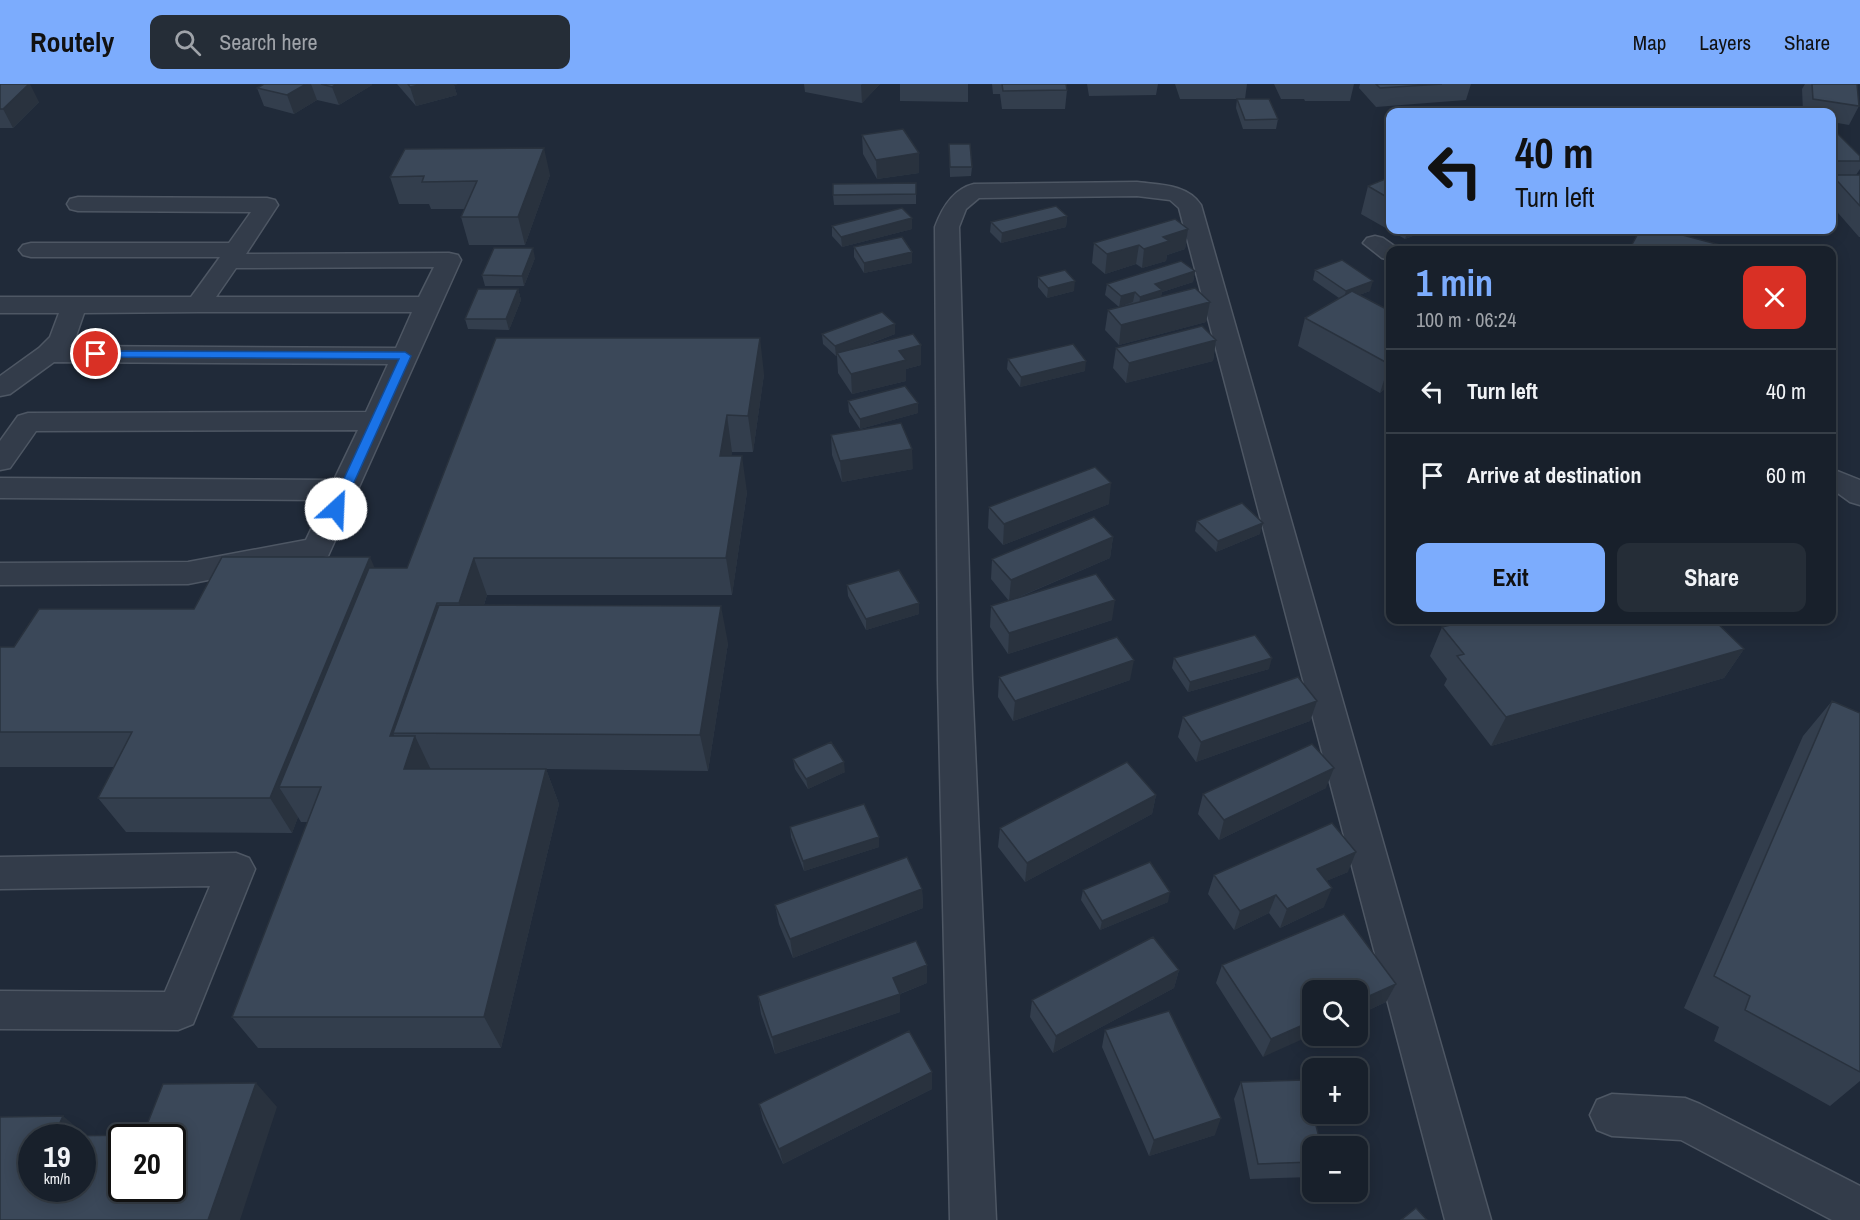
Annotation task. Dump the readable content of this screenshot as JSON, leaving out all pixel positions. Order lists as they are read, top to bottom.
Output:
{
  "page": {
    "header": "Routely",
    "search": "Search here",
    "nav": ["Map", "Layers", "Share"],
    "turn": ["40 m", "Turn left"],
    "heading": ["1 min", "100 m · 06:24"],
    "list": [
      {
        "name": "Turn left",
        "value": "40 m"
      },
      {
        "name": "Arrive at destination",
        "value": "60 m"
      }
    ],
    "buttons": ["Exit", "Share"],
    "map_buttons": ["+", "−"],
    "speed": "19 km/h",
    "limit": "20"
  }
}
